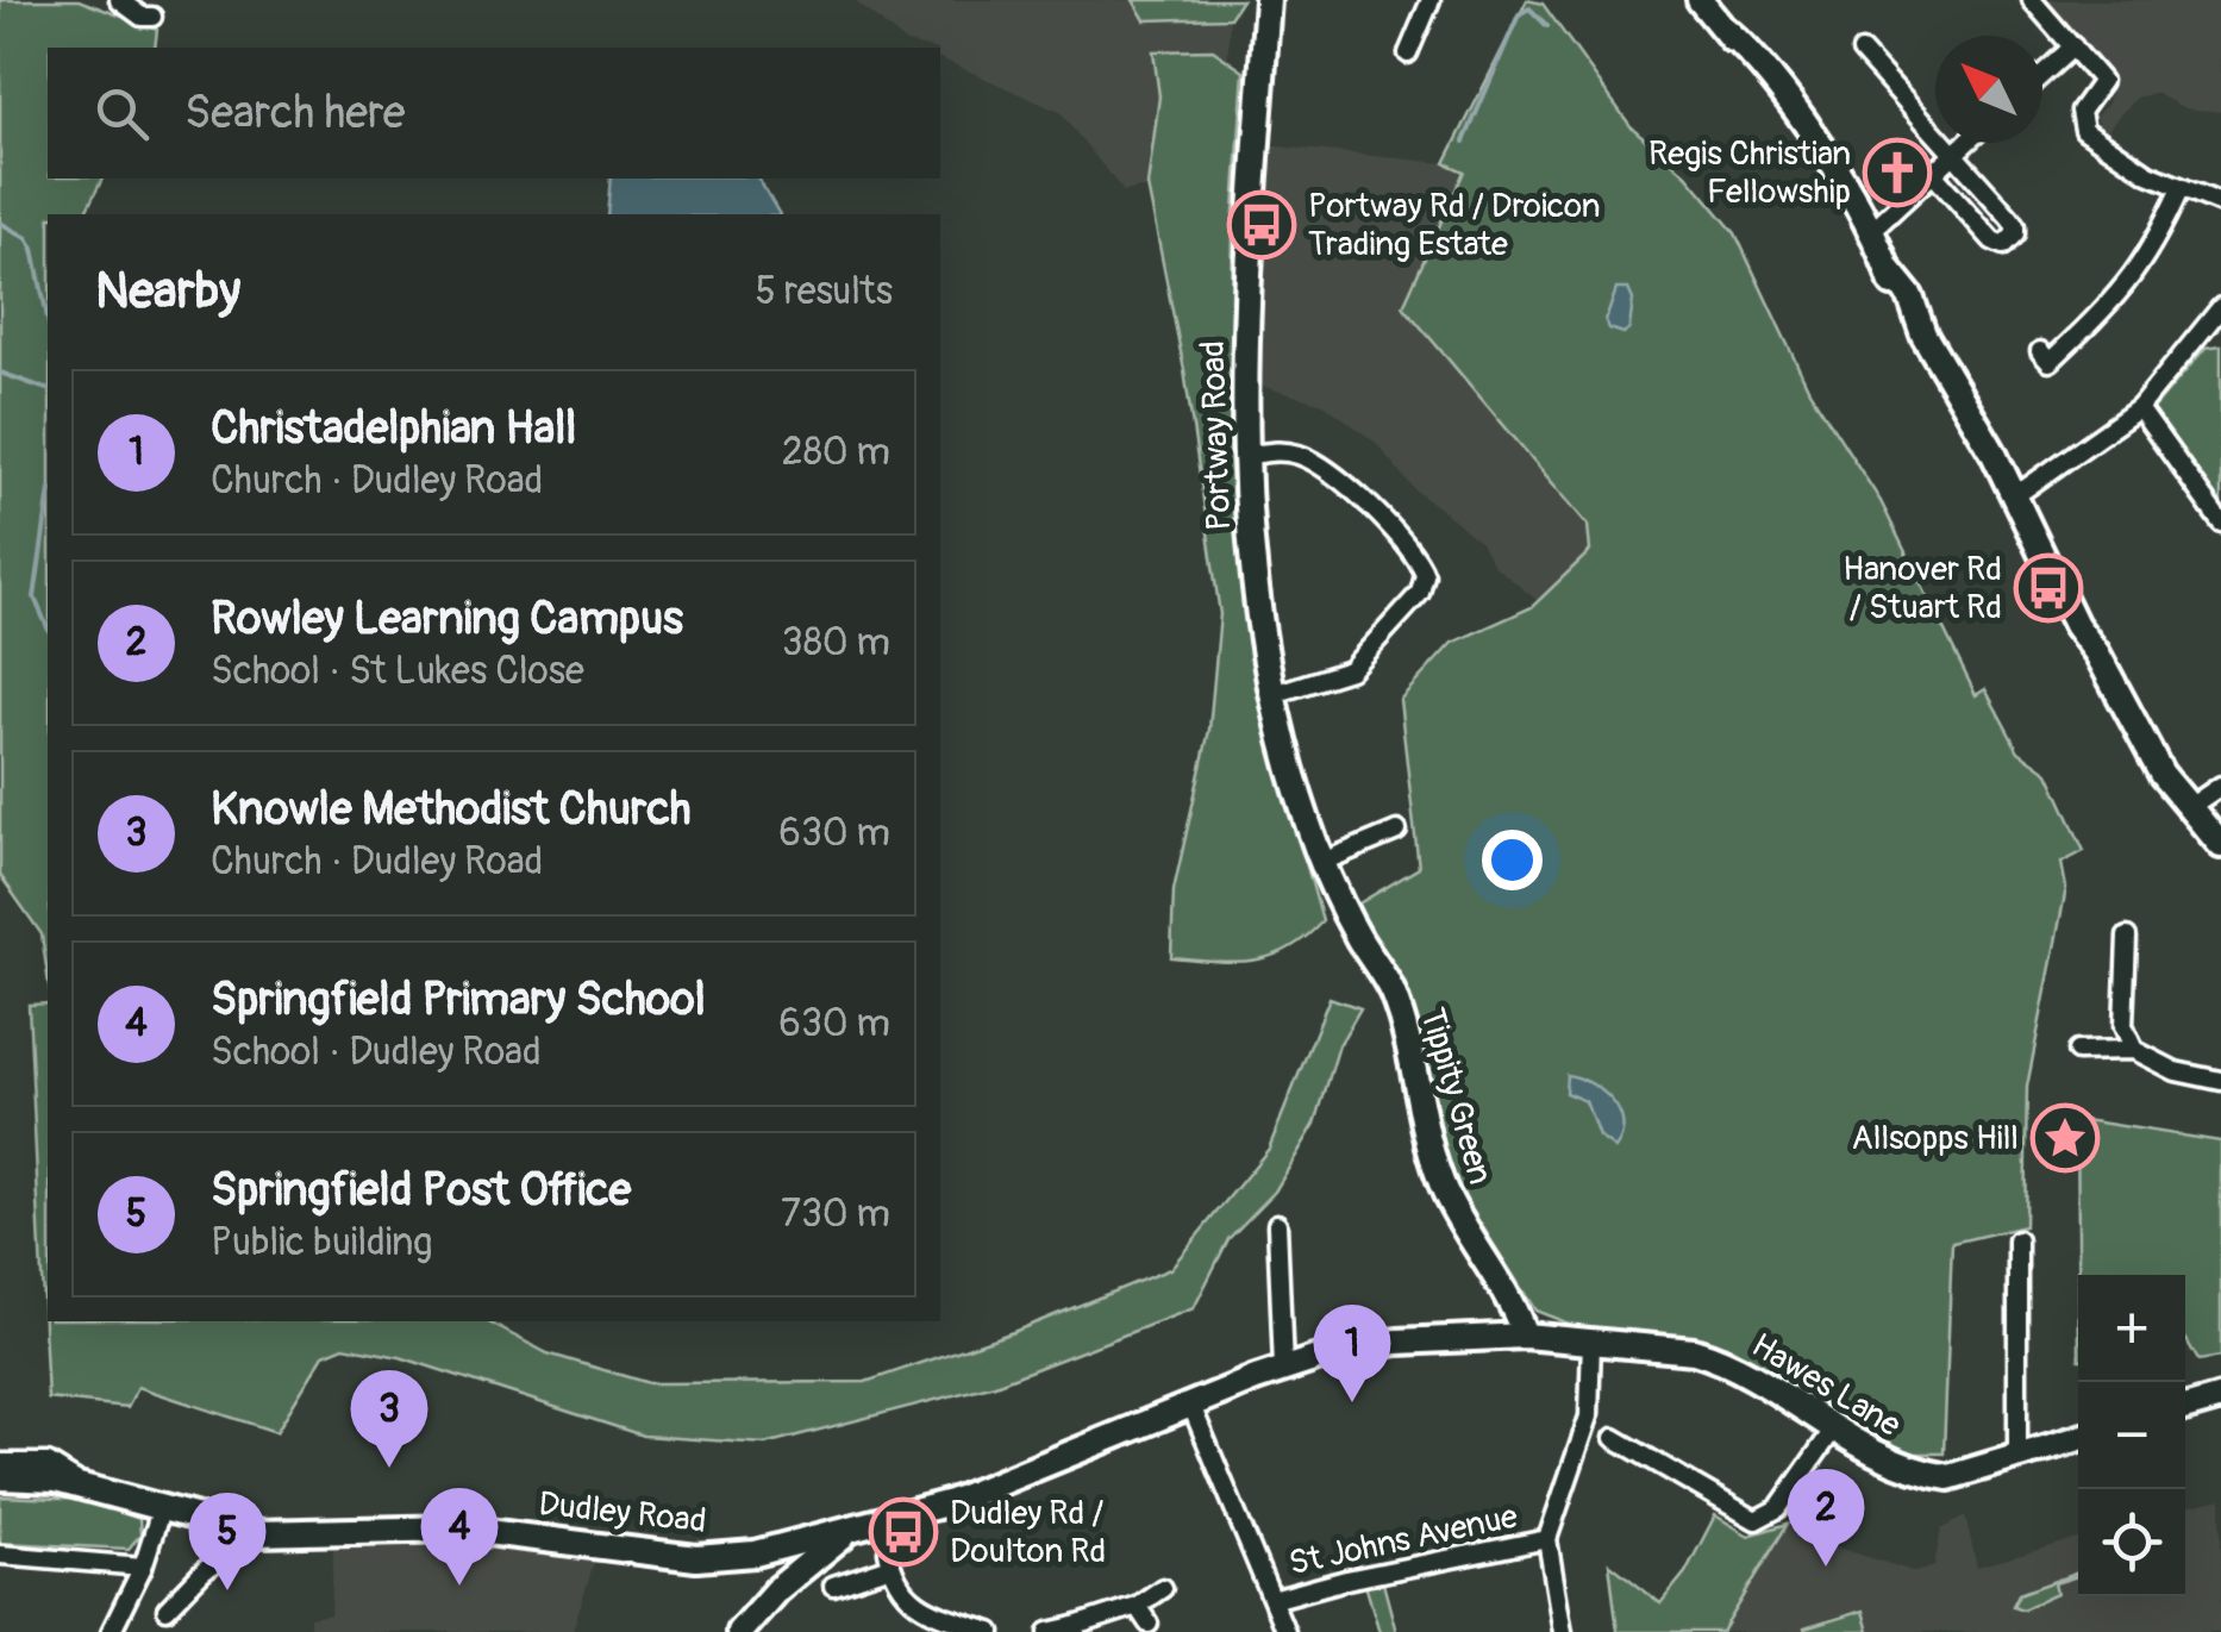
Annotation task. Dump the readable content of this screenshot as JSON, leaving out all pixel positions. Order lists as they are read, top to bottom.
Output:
{
  "streets": {
    "street": [
      "Portway Road",
      "Tippity Green",
      "Hawes Lane",
      "Dudley Road",
      "St Johns Avenue"
    ]
  },
  "crossings": [
    ["Portway Road", "Tippity Green"],
    ["Tippity Green", "Hawes Lane"],
    ["Tippity Green", "Dudley Road"],
    ["Hawes Lane", "Dudley Road"]
  ],
  "places": {
    "church": ["Regis Christian Fellowship"],
    "bus stop": ["Portway Rd / Droicon Trading Estate", "Hanover Rd / Stuart Rd", "Dudley Rd / Doulton Rd"],
    "place": ["Allsopps Hill"]
  },
  "north": "top left",
  "page": {
    "search": "Search here",
    "heading": ["Nearby", "5 results"],
    "list": [
      {
        "mark": "1",
        "name": "Christadelphian Hall",
        "note": "Church · Dudley Road",
        "value": "280 m"
      },
      {
        "mark": "2",
        "name": "Rowley Learning Campus",
        "note": "School · St Lukes Close",
        "value": "380 m"
      },
      {
        "mark": "3",
        "name": "Knowle Methodist Church",
        "note": "Church · Dudley Road",
        "value": "630 m"
      },
      {
        "mark": "4",
        "name": "Springfield Primary School",
        "note": "School · Dudley Road",
        "value": "630 m"
      },
      {
        "mark": "5",
        "name": "Springfield Post Office",
        "note": "Public building",
        "value": "730 m"
      }
    ],
    "map_buttons": ["+", "−"],
    "pins": [
      "1",
      "3",
      "2",
      "4",
      "5"
    ]
  }
}
